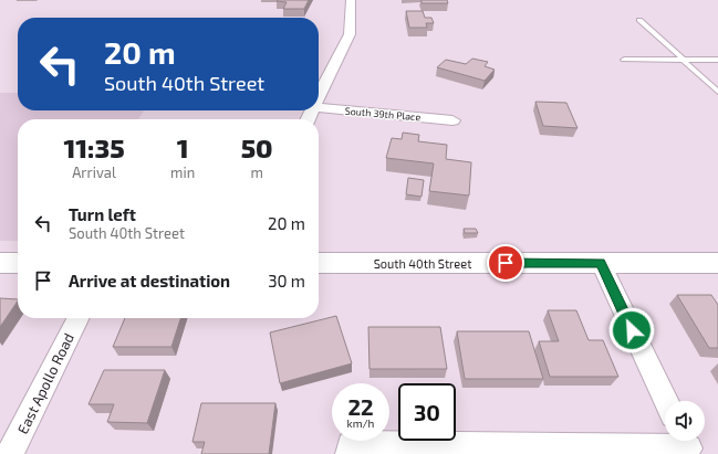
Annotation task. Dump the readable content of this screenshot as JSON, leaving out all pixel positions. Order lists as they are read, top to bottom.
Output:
{
  "streets": {
    "main road": ["South 40th Street"],
    "street": ["South 39th Place", "East Apollo Road"]
  },
  "page": {
    "turn": ["20 m", "South 40th Street"],
    "eta": [
      "11:35",
      "Arrival",
      "1",
      "min",
      "50",
      "m"
    ],
    "list": [
      {
        "name": "Turn left",
        "note": "South 40th Street",
        "value": "20 m"
      },
      {
        "name": "Arrive at destination",
        "value": "30 m"
      }
    ],
    "speed": "22 km/h",
    "limit": "30"
  }
}
